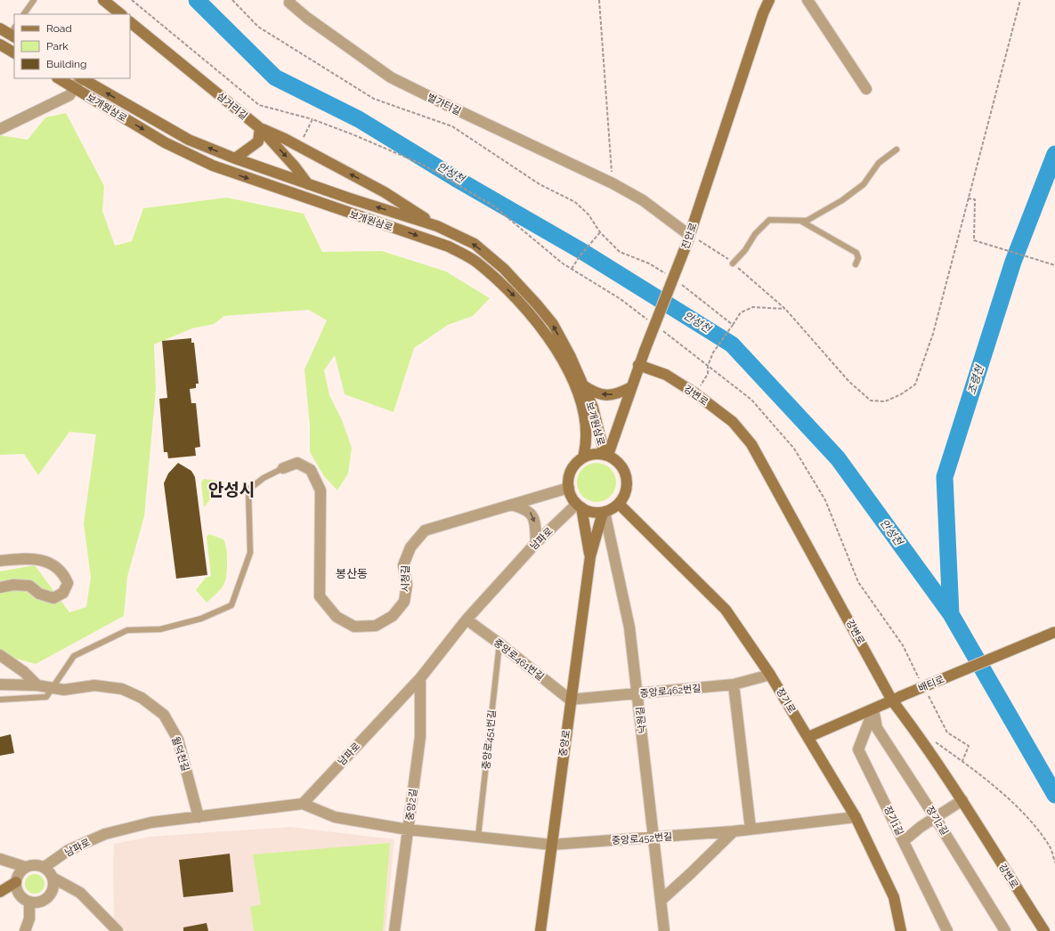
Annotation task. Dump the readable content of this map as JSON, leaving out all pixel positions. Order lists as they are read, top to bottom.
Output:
{
  "streets": {
    "main road": [
      "삼거리길",
      "보개원삼로",
      "진안로",
      "강변로",
      "배티로",
      "장기로",
      "중앙로"
    ],
    "street": [
      "벌가터길",
      "남파로",
      "시청길",
      "중앙로461번길",
      "중앙로462번길",
      "낙원길",
      "월덕천길",
      "중앙2길",
      "장기1길",
      "장기2길",
      "중앙로452번길"
    ],
    "lane": ["중앙로451번길"]
  },
  "crossings": [
    ["벌가터길", "진안로"],
    ["삼거리길", "보개원삼로"],
    ["보개원삼로", "진안로"],
    ["보개원삼로", "남파로"],
    ["보개원삼로", "시청길"],
    ["보개원삼로", "장기로"],
    ["보개원삼로", "낙원길"],
    ["보개원삼로", "중앙로"],
    ["진안로", "강변로"],
    ["진안로", "남파로"],
    ["진안로", "시청길"],
    ["진안로", "장기로"],
    ["진안로", "낙원길"],
    ["진안로", "중앙로"],
    ["강변로", "배티로"],
    ["남파로", "시청길"],
    ["남파로", "중앙로461번길"],
    ["남파로", "장기로"],
    ["남파로", "낙원길"],
    ["남파로", "중앙로"],
    ["남파로", "월덕천길"],
    ["남파로", "중앙2길"],
    ["시청길", "장기로"],
    ["시청길", "낙원길"],
    ["시청길", "중앙로"],
    ["중앙로461번길", "중앙로462번길"],
    ["중앙로461번길", "중앙로451번길"],
    ["중앙로461번길", "중앙로"],
    ["배티로", "장기로"],
    ["배티로", "장기1길"],
    ["배티로", "장기2길"],
    ["중앙로462번길", "장기로"],
    ["중앙로462번길", "낙원길"],
    ["중앙로462번길", "중앙로"],
    ["장기로", "낙원길"],
    ["장기로", "중앙로"],
    ["장기로", "중앙로452번길"],
    ["낙원길", "중앙로"],
    ["낙원길", "중앙로452번길"],
    ["중앙로", "중앙로452번길"],
    ["장기1길", "장기2길"]
  ],
  "districts": ["안성시", "봉산동"],
  "water": ["안성천", "조령천"],
  "legend": ["Road", "Park", "Building"]
}
